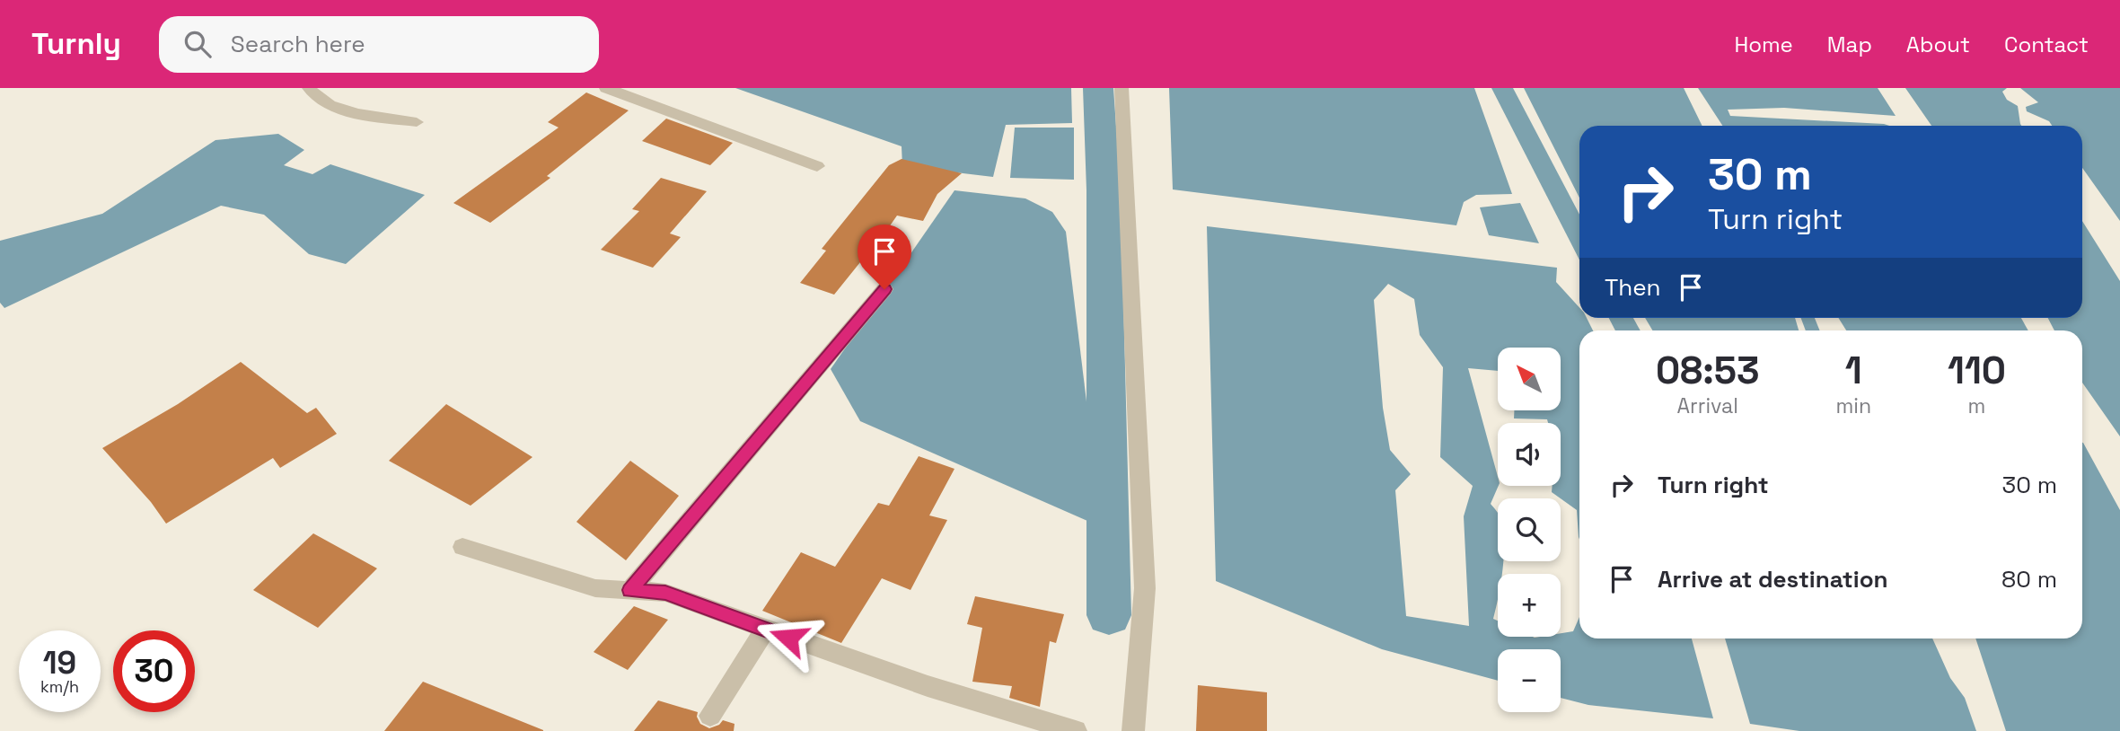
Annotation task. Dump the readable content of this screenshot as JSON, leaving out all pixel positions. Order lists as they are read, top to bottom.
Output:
{
  "north": "top left",
  "page": {
    "header": "Turnly",
    "search": "Search here",
    "nav": [
      "Home",
      "Map",
      "About",
      "Contact"
    ],
    "turn": ["30 m", "Turn right"],
    "then": "Then",
    "eta": [
      "08:53",
      "Arrival",
      "1",
      "min",
      "110",
      "m"
    ],
    "map_buttons": ["+", "−"],
    "list": [
      {
        "name": "Turn right",
        "value": "30 m"
      },
      {
        "name": "Arrive at destination",
        "value": "80 m"
      }
    ],
    "speed": "19 km/h",
    "limit": "30"
  }
}
